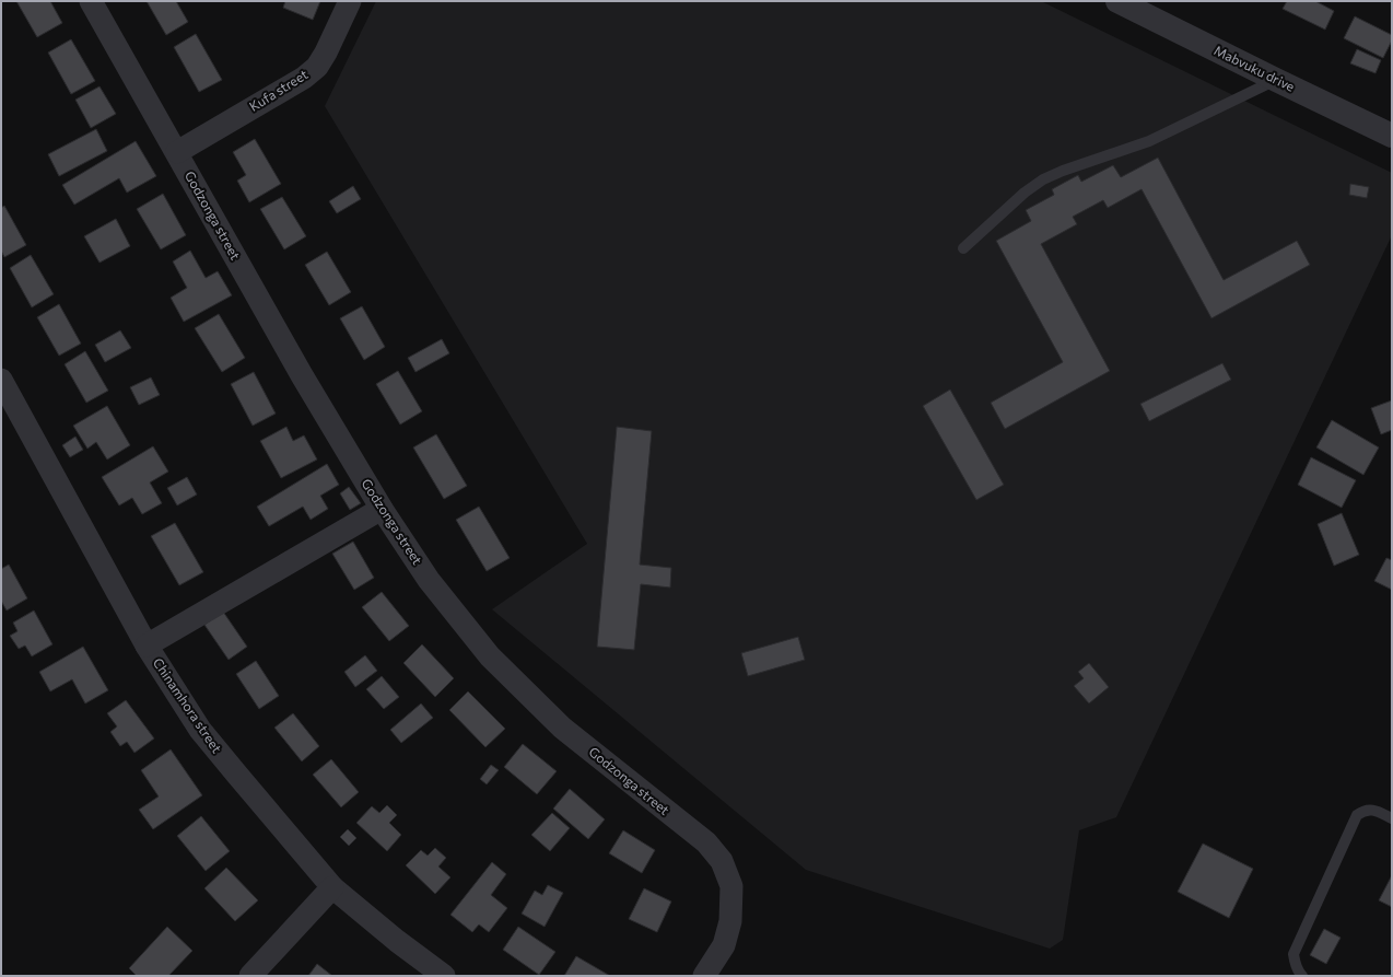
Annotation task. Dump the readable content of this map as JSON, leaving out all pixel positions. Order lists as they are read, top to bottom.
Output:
{
  "streets": {
    "street": [
      "Mabvuku drive",
      "Kufa street",
      "Godzonga street",
      "Chinamhora street"
    ]
  },
  "crossings": [
    ["Kufa street", "Godzonga street"]
  ]
}
